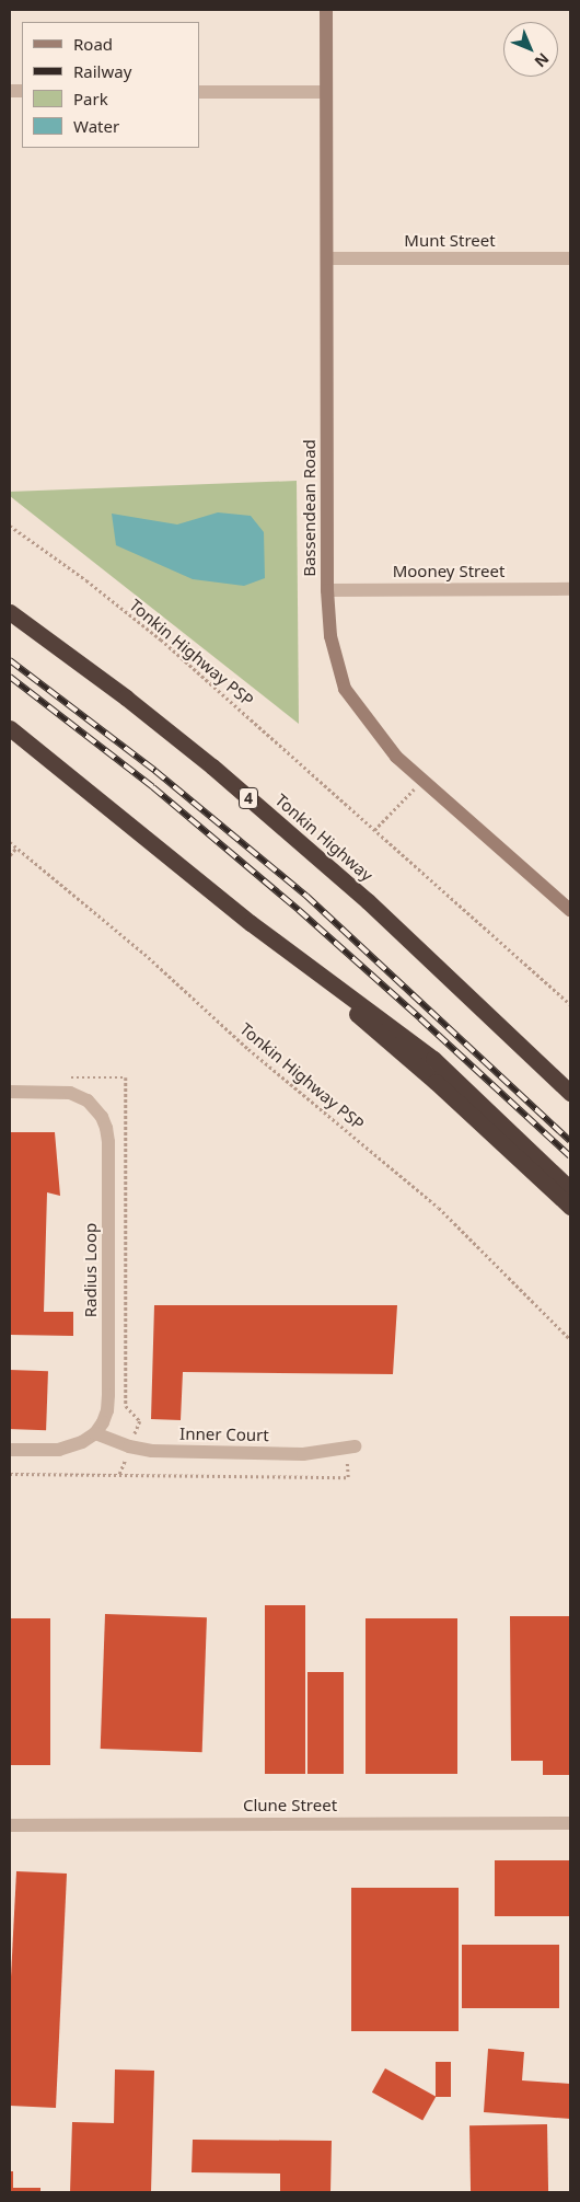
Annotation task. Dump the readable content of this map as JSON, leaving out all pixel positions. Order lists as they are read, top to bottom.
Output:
{
  "streets": {
    "highway": ["4", "Tonkin Highway"],
    "street": [
      "Munt Street",
      "Bassendean Road",
      "Mooney Street",
      "Radius Loop",
      "Inner Court",
      "Clune Street"
    ],
    "path": ["Tonkin Highway PSP"]
  },
  "crossings": [
    ["Munt Street", "Bassendean Road"],
    ["Bassendean Road", "Mooney Street"],
    ["Radius Loop", "Inner Court"]
  ],
  "legend": [
    "Road",
    "Railway",
    "Park",
    "Water"
  ],
  "north": "bottom right"
}
